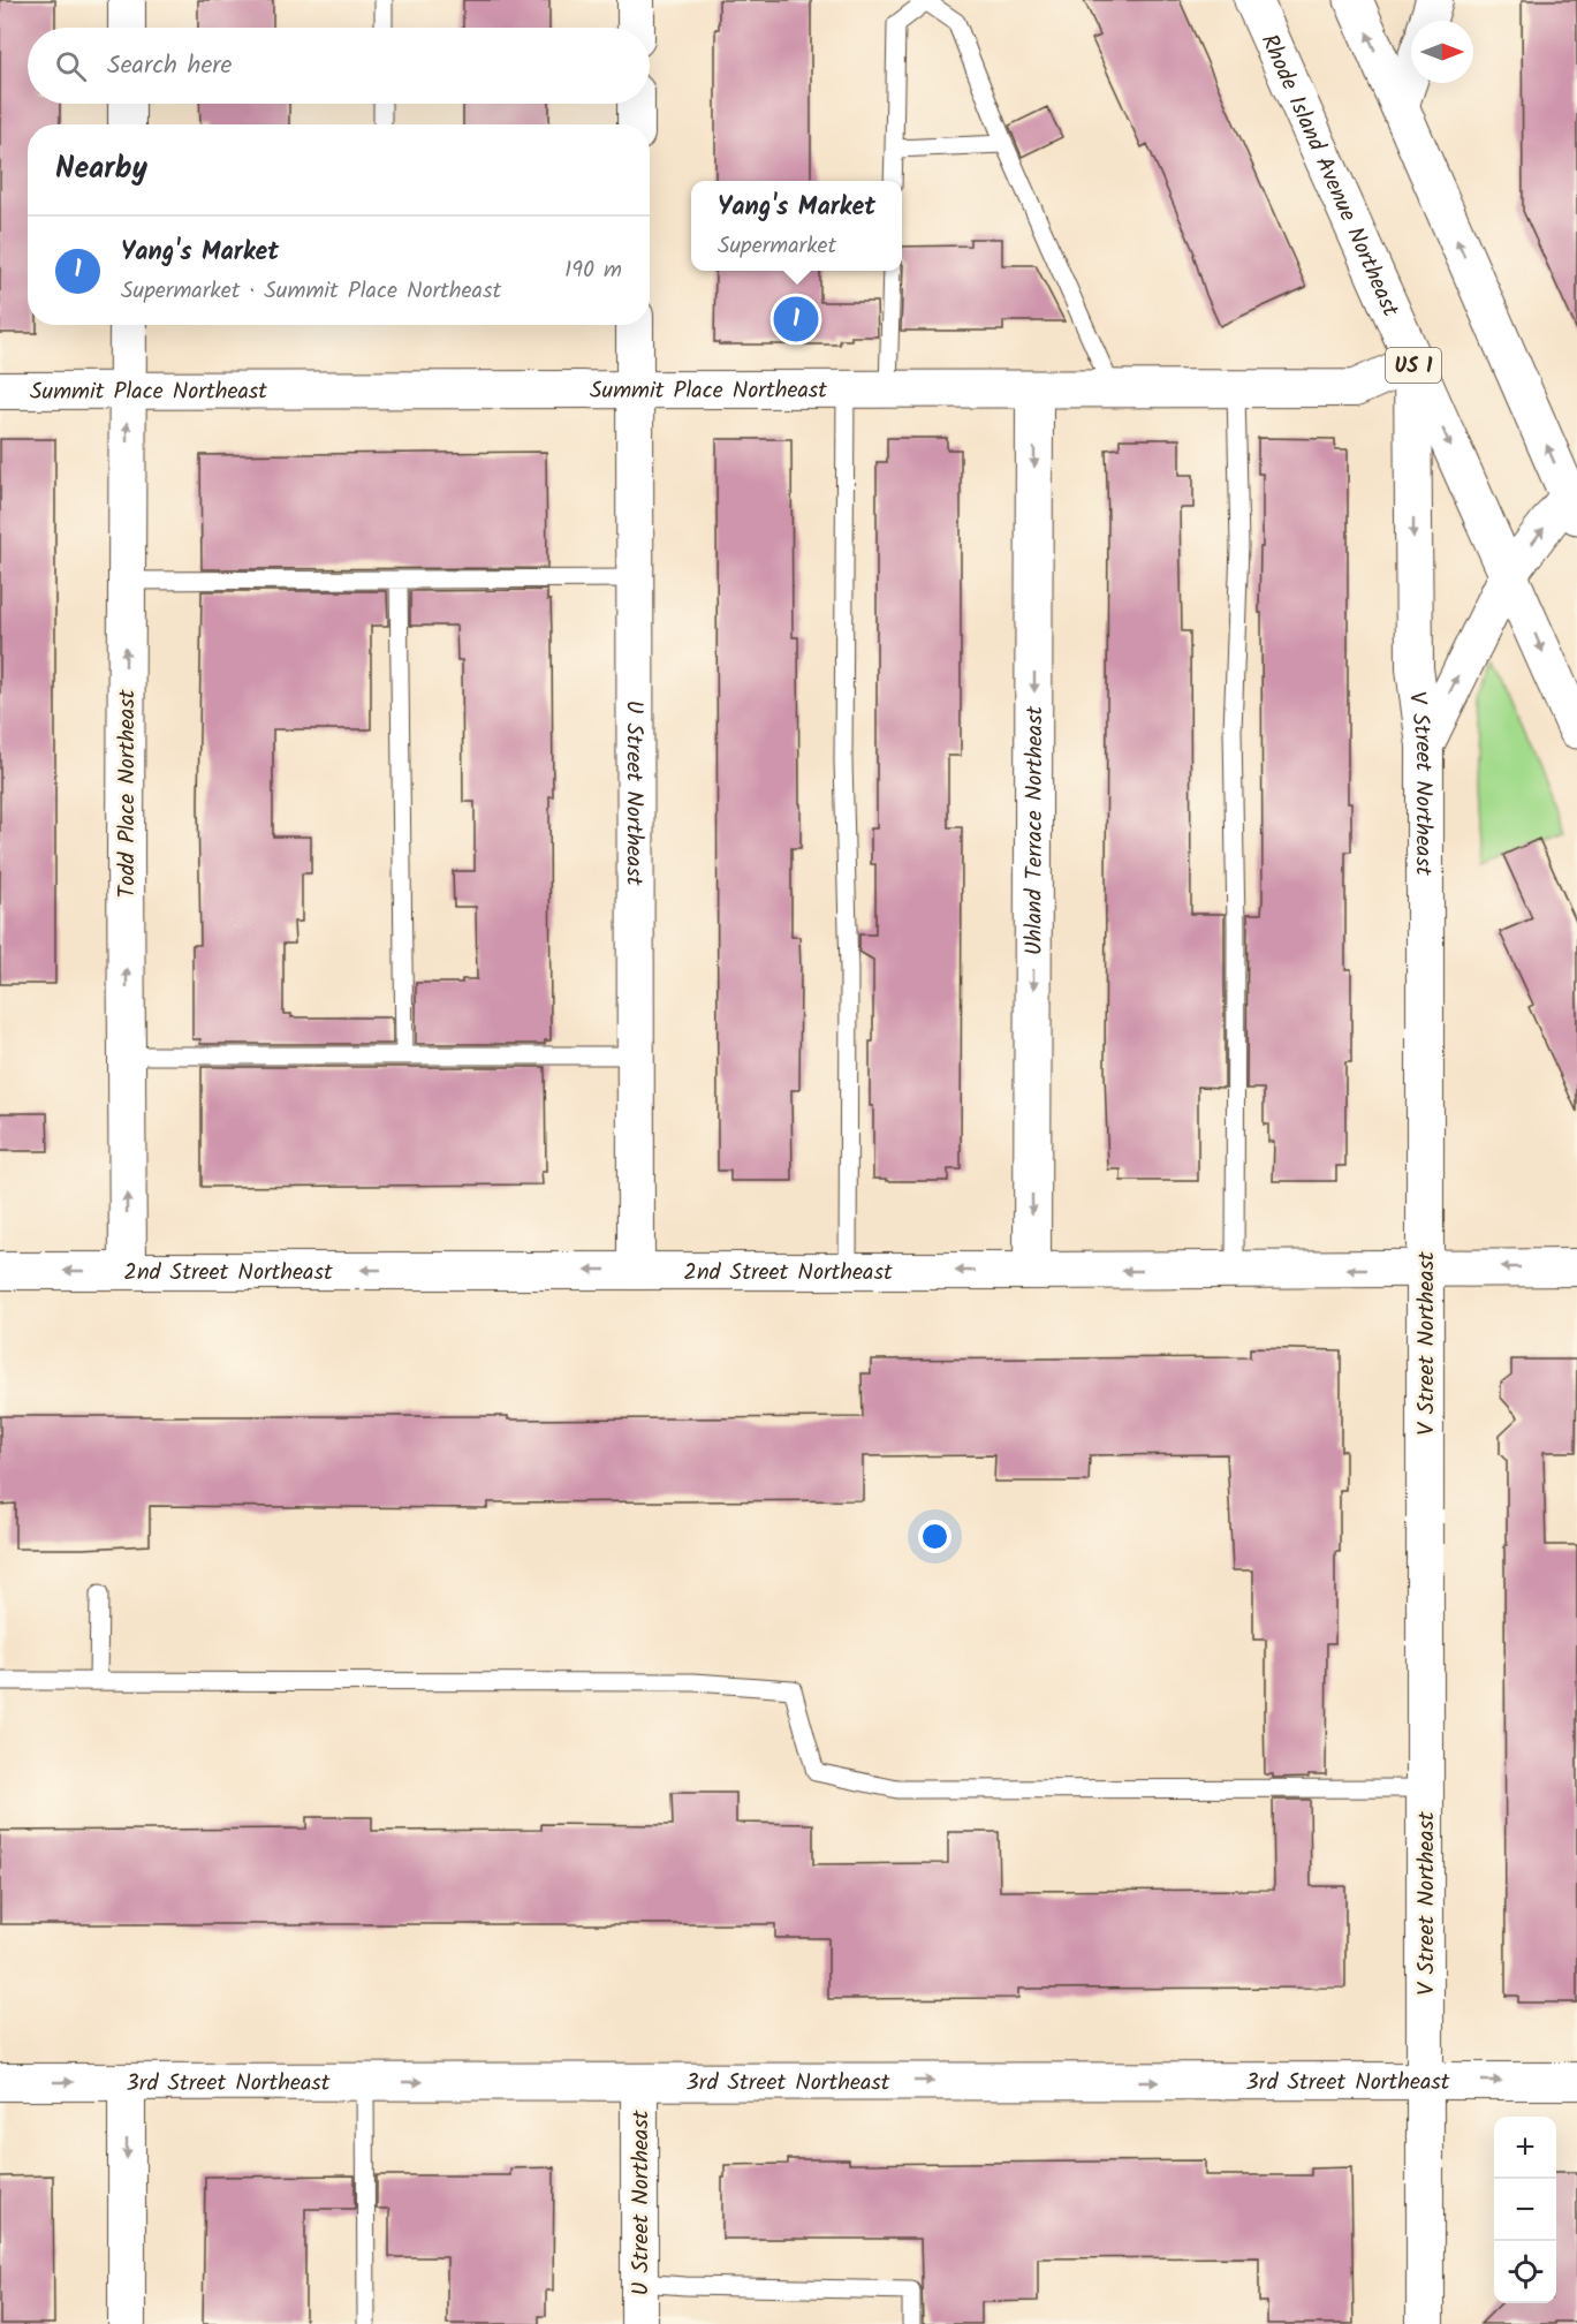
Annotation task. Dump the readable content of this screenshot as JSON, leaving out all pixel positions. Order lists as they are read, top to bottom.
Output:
{
  "streets": {
    "main road": ["Rhode Island Avenue Northeast", "US 1"],
    "street": [
      "Summit Place Northeast",
      "V Street Northeast",
      "U Street Northeast",
      "Todd Place Northeast",
      "Uhland Terrace Northeast",
      "2nd Street Northeast",
      "3rd Street Northeast"
    ]
  },
  "crossings": [
    ["Rhode Island Avenue Northeast", "Summit Place Northeast"],
    ["Rhode Island Avenue Northeast", "V Street Northeast"],
    ["Summit Place Northeast", "V Street Northeast"],
    ["Summit Place Northeast", "U Street Northeast"],
    ["Summit Place Northeast", "Todd Place Northeast"],
    ["Summit Place Northeast", "Uhland Terrace Northeast"],
    ["V Street Northeast", "2nd Street Northeast"],
    ["V Street Northeast", "3rd Street Northeast"],
    ["U Street Northeast", "2nd Street Northeast"],
    ["U Street Northeast", "3rd Street Northeast"],
    ["Todd Place Northeast", "2nd Street Northeast"],
    ["Uhland Terrace Northeast", "2nd Street Northeast"]
  ],
  "one_way": [
    "Todd Place Northeast",
    "Uhland Terrace Northeast",
    "2nd Street Northeast",
    "3rd Street Northeast"
  ],
  "north": "right",
  "page": {
    "search": "Search here",
    "heading": "Nearby",
    "popup": ["Yang's Market", "Supermarket"],
    "list": [
      {
        "mark": "1",
        "name": "Yang's Market",
        "note": "Supermarket · Summit Place Northeast",
        "value": "190 m"
      }
    ],
    "pins": "1",
    "map_buttons": ["+", "−"]
  }
}
